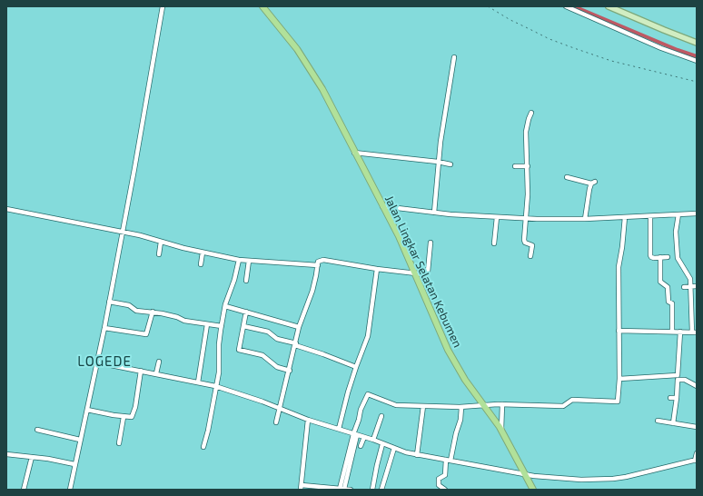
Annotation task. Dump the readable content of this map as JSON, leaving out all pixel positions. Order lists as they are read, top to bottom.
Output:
{
  "streets": {
    "highway": ["Jalan Lingkar Selatan Kebumen"]
  },
  "districts": ["LOGEDE"]
}
